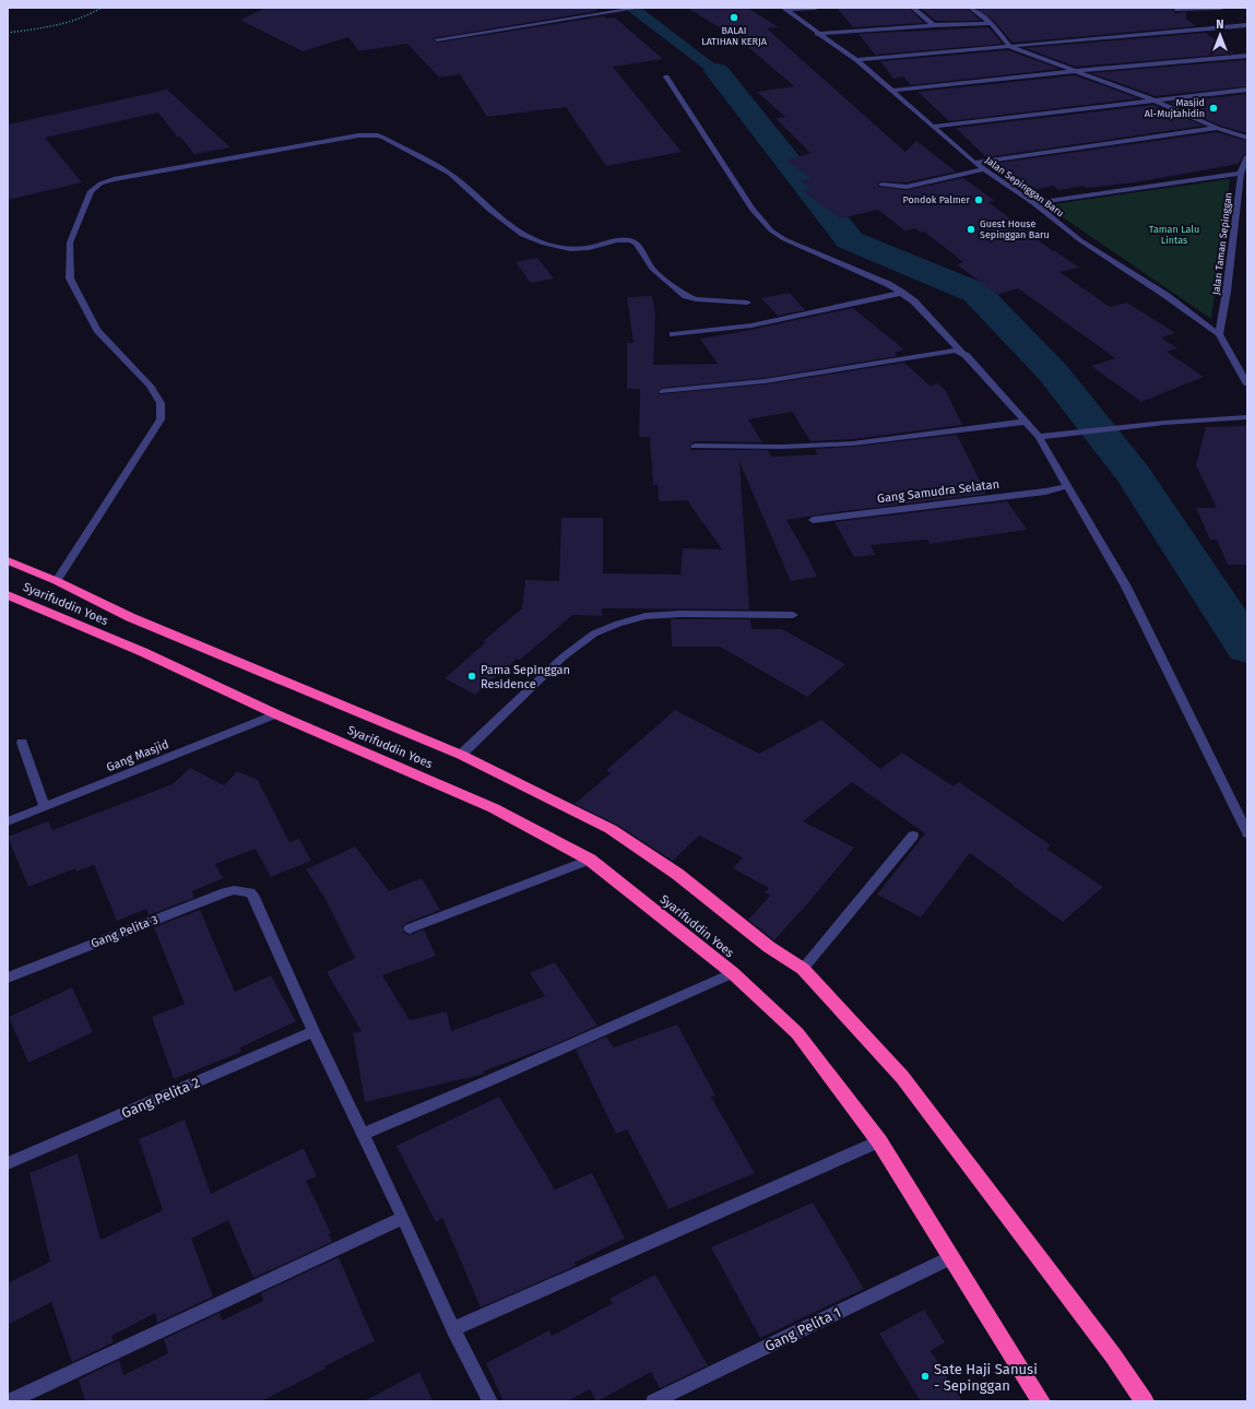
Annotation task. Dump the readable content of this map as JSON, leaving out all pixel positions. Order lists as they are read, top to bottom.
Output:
{
  "streets": {
    "highway": ["Syarifuddin Yoes"],
    "street": [
      "Jalan Sepinggan Baru",
      "Jalan Taman Sepinggan",
      "Gang Samudra Selatan",
      "Gang Masjid",
      "Gang Pelita 3",
      "Gang Pelita 2",
      "Gang Pelita 1"
    ]
  },
  "crossings": [
    ["Jalan Sepinggan Baru", "Jalan Taman Sepinggan"],
    ["Syarifuddin Yoes", "Gang Masjid"],
    ["Syarifuddin Yoes", "Gang Pelita 1"],
    ["Gang Pelita 3", "Gang Pelita 2"]
  ],
  "parks": ["Taman Lalu Lintas"],
  "places": [
    "BALAI LATIHAN KERJA",
    "Masjid Al-Mujtahidin",
    "Pondok Palmer",
    "Guest House Sepinggan Baru",
    "Pama Sepinggan Residence",
    "Sate Haji Sanusi - Sepinggan"
  ],
  "north": "top"
}
